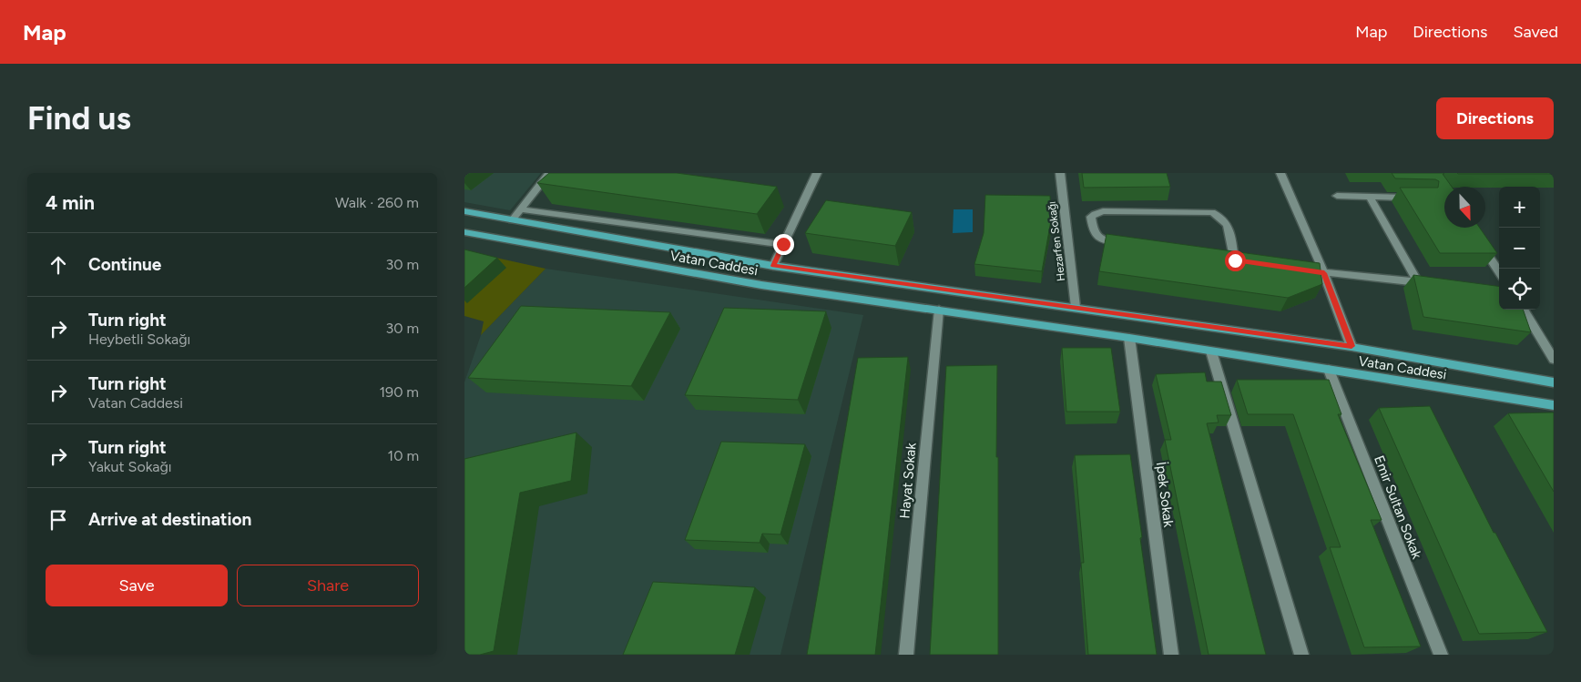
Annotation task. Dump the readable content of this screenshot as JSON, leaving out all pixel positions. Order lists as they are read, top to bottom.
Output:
{
  "streets": {
    "main road": ["Vatan Caddesi"],
    "street": [
      "Hezarfen Sokağı",
      "Hayat Sokak",
      "İpek Sokak",
      "Emir Sultan Sokak"
    ]
  },
  "crossings": [
    ["Hezarfen Sokağı", "Vatan Caddesi"],
    ["Vatan Caddesi", "Hayat Sokak"],
    ["Vatan Caddesi", "İpek Sokak"],
    ["Vatan Caddesi", "Emir Sultan Sokak"]
  ],
  "north": "bottom",
  "page": {
    "header": "Map",
    "nav": ["Map", "Directions", "Saved"],
    "buttons": [
      "Directions",
      ["Save", "Share"]
    ],
    "title": "Find us",
    "heading": ["4 min", "Walk · 260 m"],
    "map_buttons": ["+", "−"],
    "list": [
      ["Continue", "30 m"],
      ["Turn right", "Heybetli Sokağı", "30 m"],
      ["Turn right", "Vatan Caddesi", "190 m"],
      ["Turn right", "Yakut Sokağı", "10 m"],
      "Arrive at destination"
    ]
  }
}
